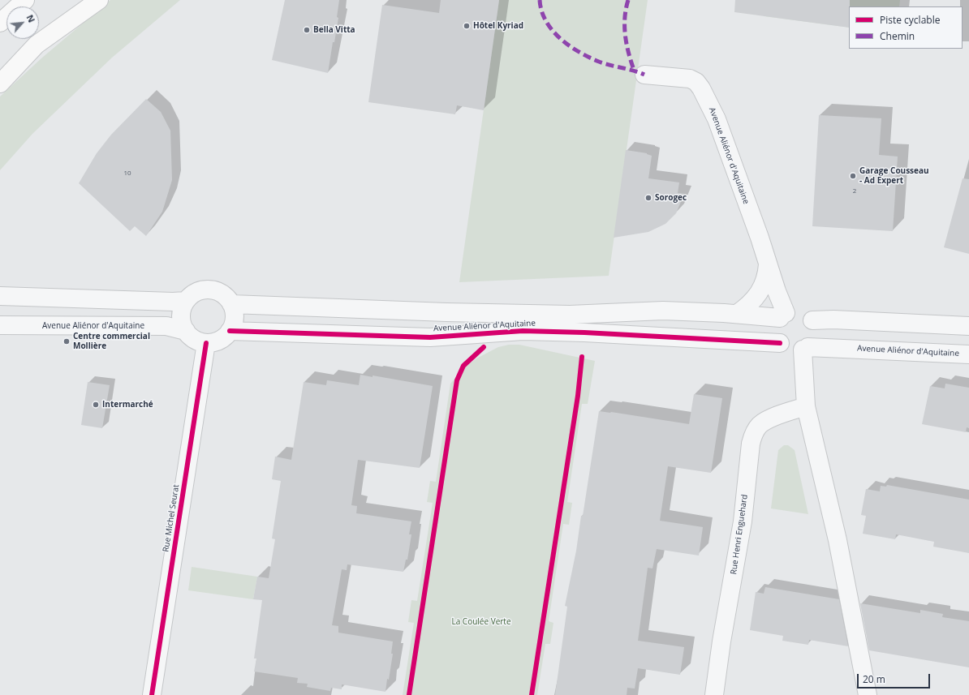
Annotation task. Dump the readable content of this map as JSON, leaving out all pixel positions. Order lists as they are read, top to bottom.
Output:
{
  "streets": {
    "street": ["Avenue Aliénor d'Aquitaine", "Rue Michel Seurat", "Rue Henri Enguehard"]
  },
  "crossings": [
    ["Avenue Aliénor d'Aquitaine", "Rue Michel Seurat"]
  ],
  "parks": ["La Coulée Verte"],
  "places": [
    "Hôtel Kyriad",
    "Bella Vitta",
    "Garage Cousseau - Ad Expert",
    "Sorogec",
    "Centre commercial Mollière",
    "Intermarché"
  ],
  "house_numbers": ["10", "2"],
  "legend": ["Piste cyclable", "Chemin"],
  "scale_bar": "20 m",
  "north": "top right"
}
